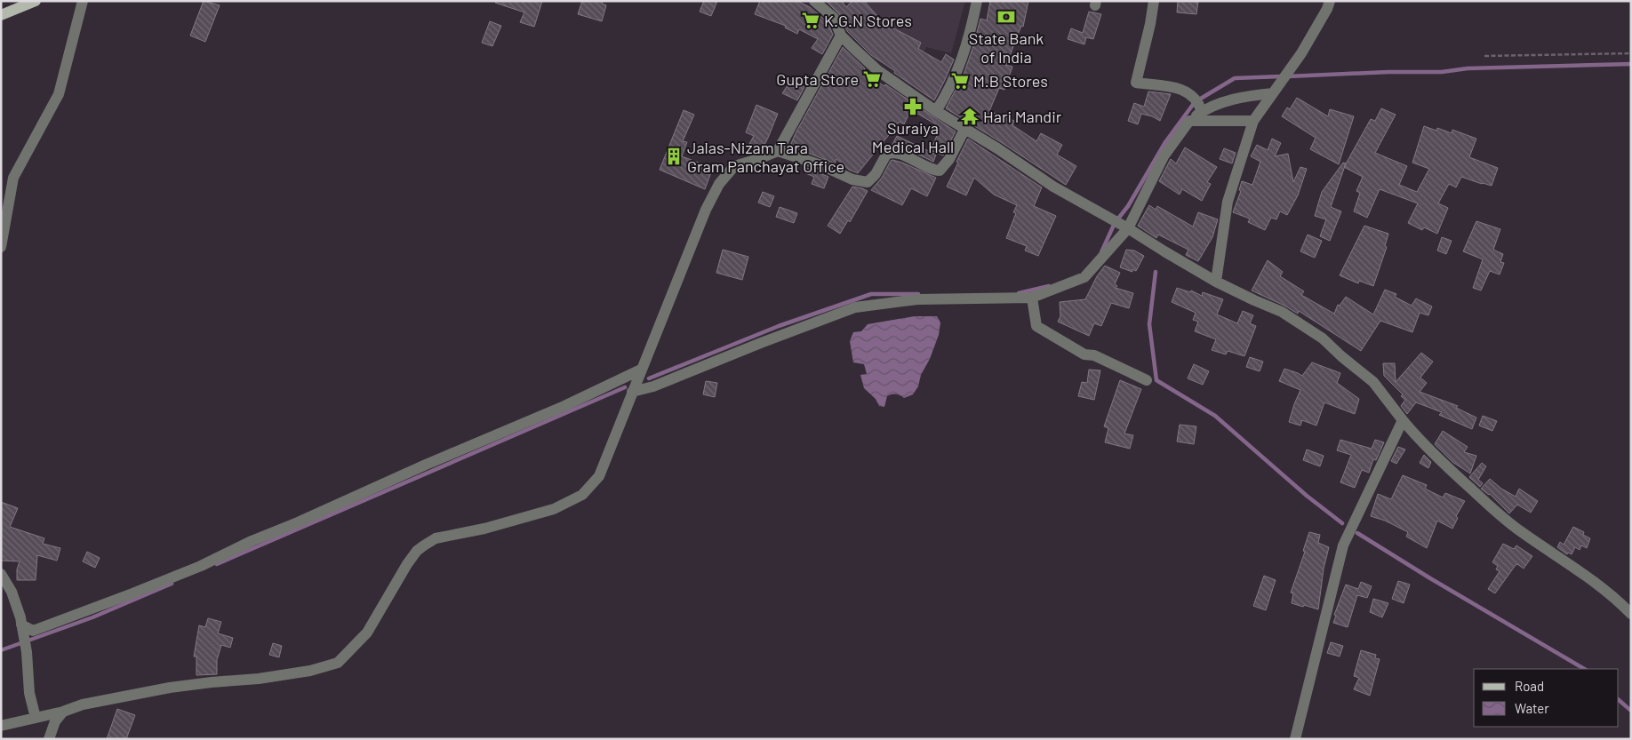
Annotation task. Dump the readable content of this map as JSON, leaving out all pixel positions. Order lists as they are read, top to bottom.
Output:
{
  "places": {
    "bank": ["State Bank of India"],
    "supermarket": ["K.G.N Stores", "Gupta Store", "M.B Stores"],
    "pharmacy": ["Suraiya Medical Hall"],
    "temple": ["Hari Mandir"],
    "building": ["Jalas-Nizam Tara Gram Panchayat Office"]
  },
  "legend": ["Road", "Water"]
}
